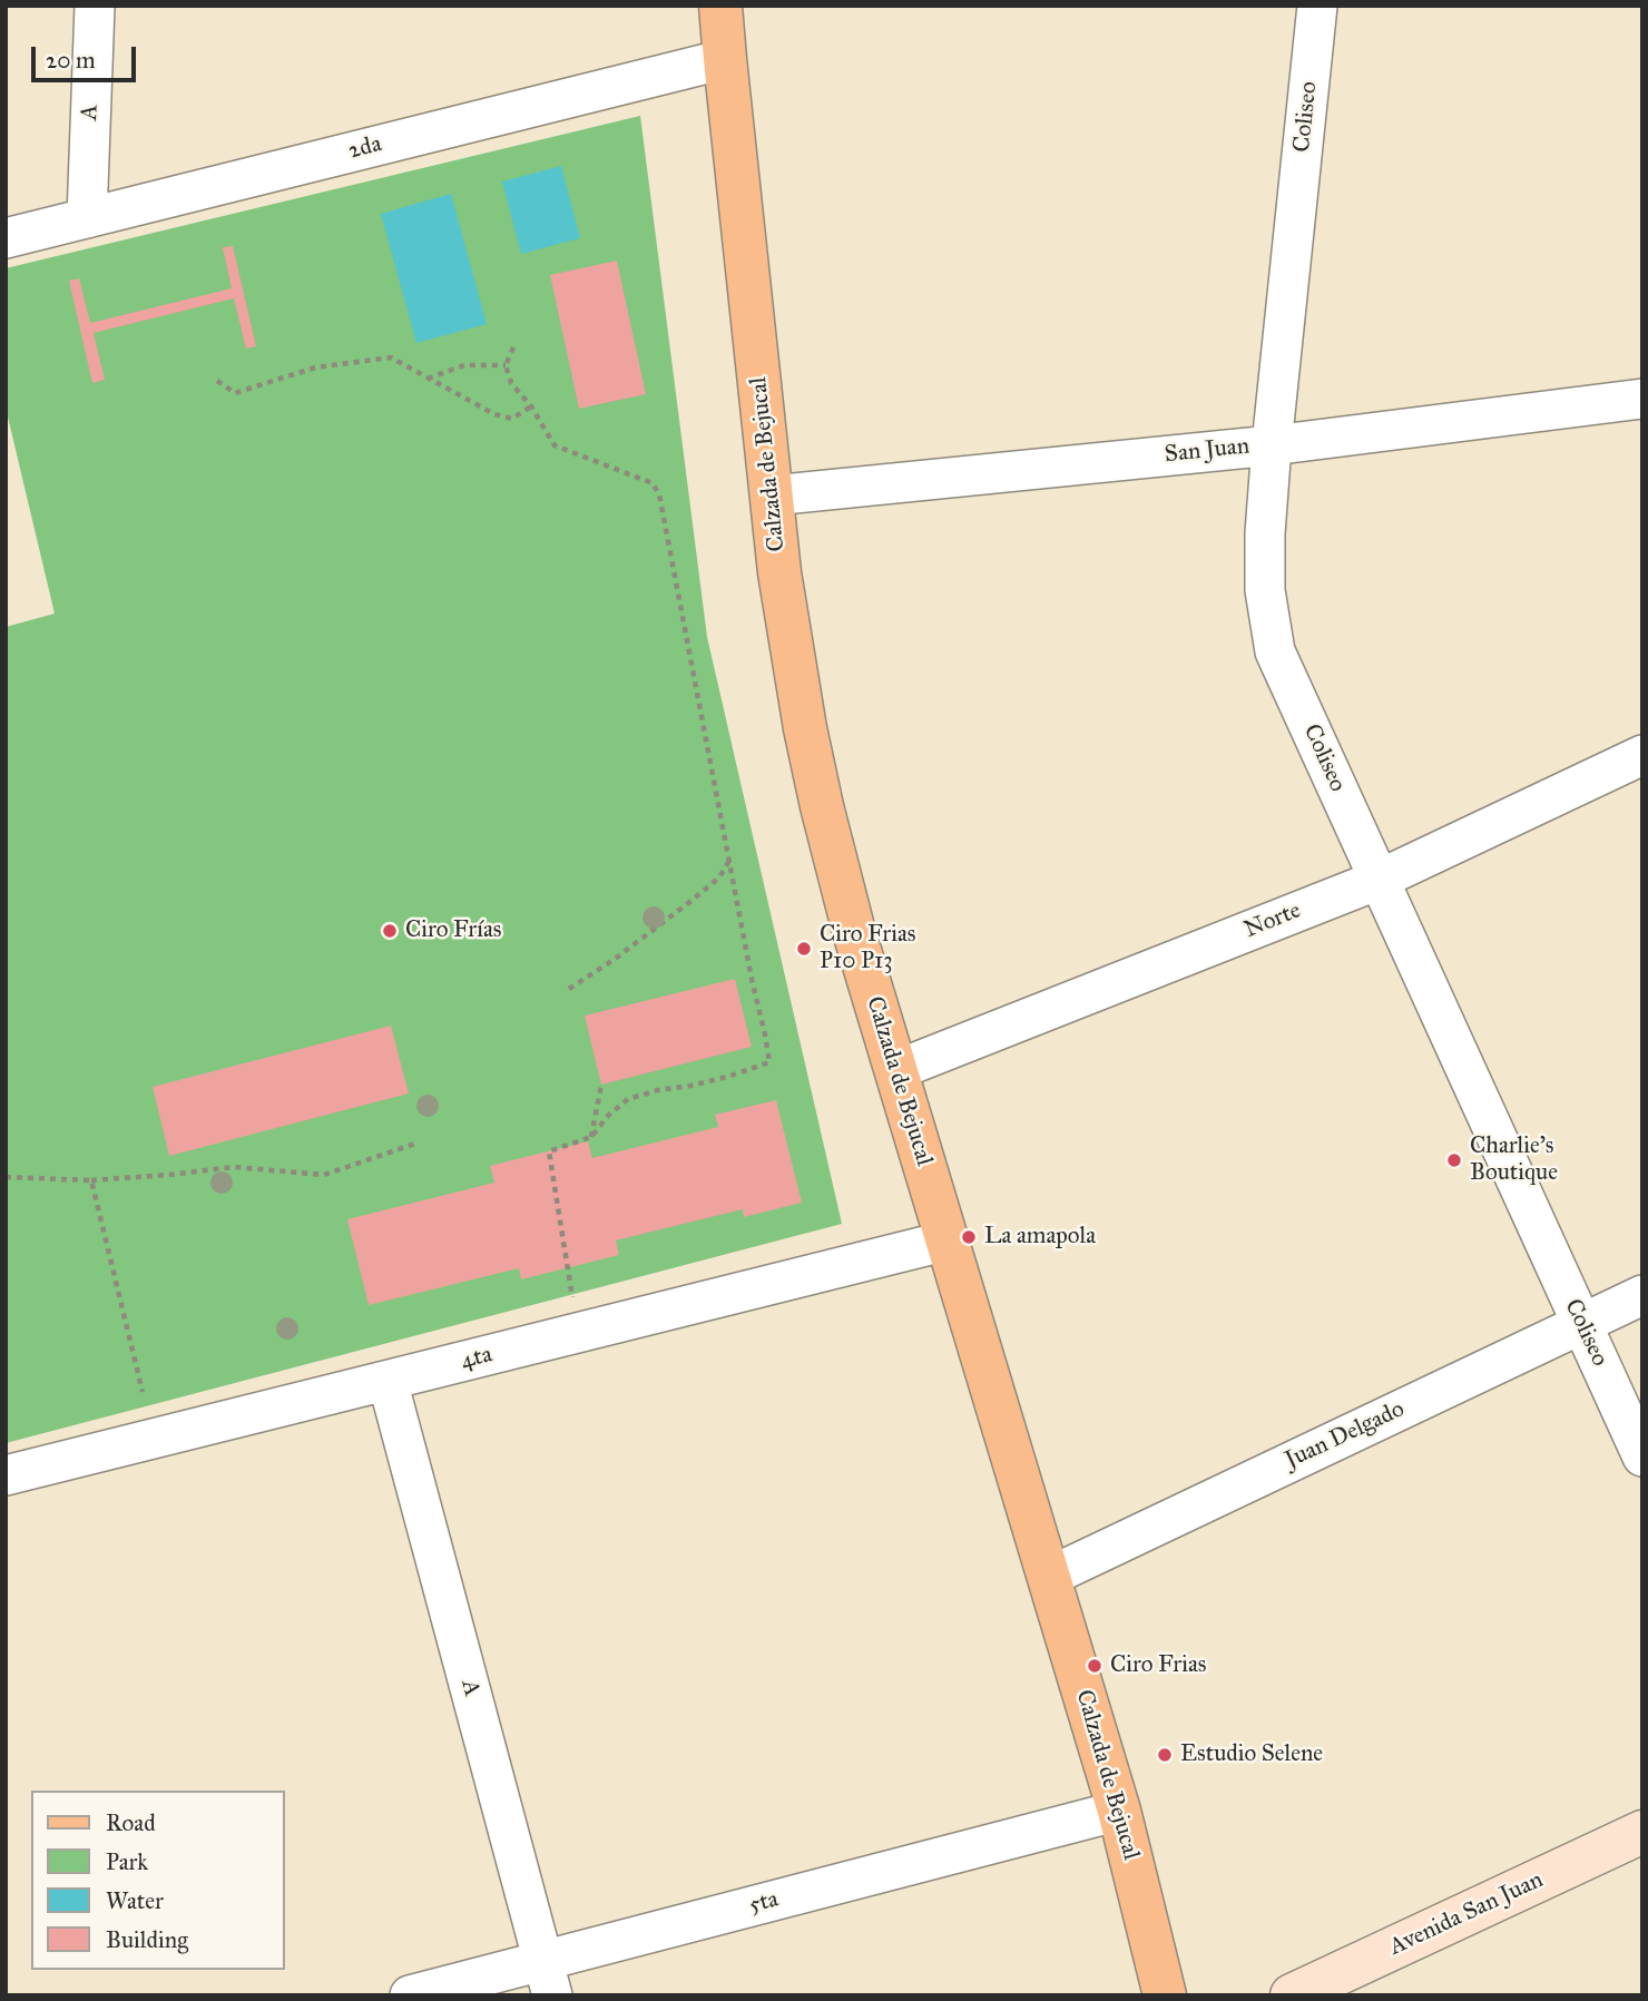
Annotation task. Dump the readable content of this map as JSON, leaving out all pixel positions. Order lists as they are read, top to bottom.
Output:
{
  "streets": {
    "main road": ["Calzada de Bejucal"],
    "street": [
      "A",
      "Coliseo",
      "2da",
      "San Juan",
      "Norte",
      "4ta",
      "Juan Delgado",
      "5ta",
      "Avenida San Juan"
    ]
  },
  "crossings": [
    ["A", "2da"],
    ["A", "4ta"],
    ["A", "5ta"],
    ["Coliseo", "San Juan"],
    ["Coliseo", "Norte"],
    ["Coliseo", "Juan Delgado"],
    ["2da", "Calzada de Bejucal"],
    ["San Juan", "Calzada de Bejucal"],
    ["Calzada de Bejucal", "Norte"],
    ["Calzada de Bejucal", "4ta"],
    ["Calzada de Bejucal", "Juan Delgado"],
    ["Calzada de Bejucal", "5ta"]
  ],
  "places": [
    "Ciro Frías",
    "Ciro Frias P10 P13",
    "Charlie's Boutique",
    "La amapola",
    "Ciro Frias",
    "Estudio Selene"
  ],
  "legend": [
    "Road",
    "Park",
    "Water",
    "Building"
  ],
  "scale_bar": "20 m"
}
